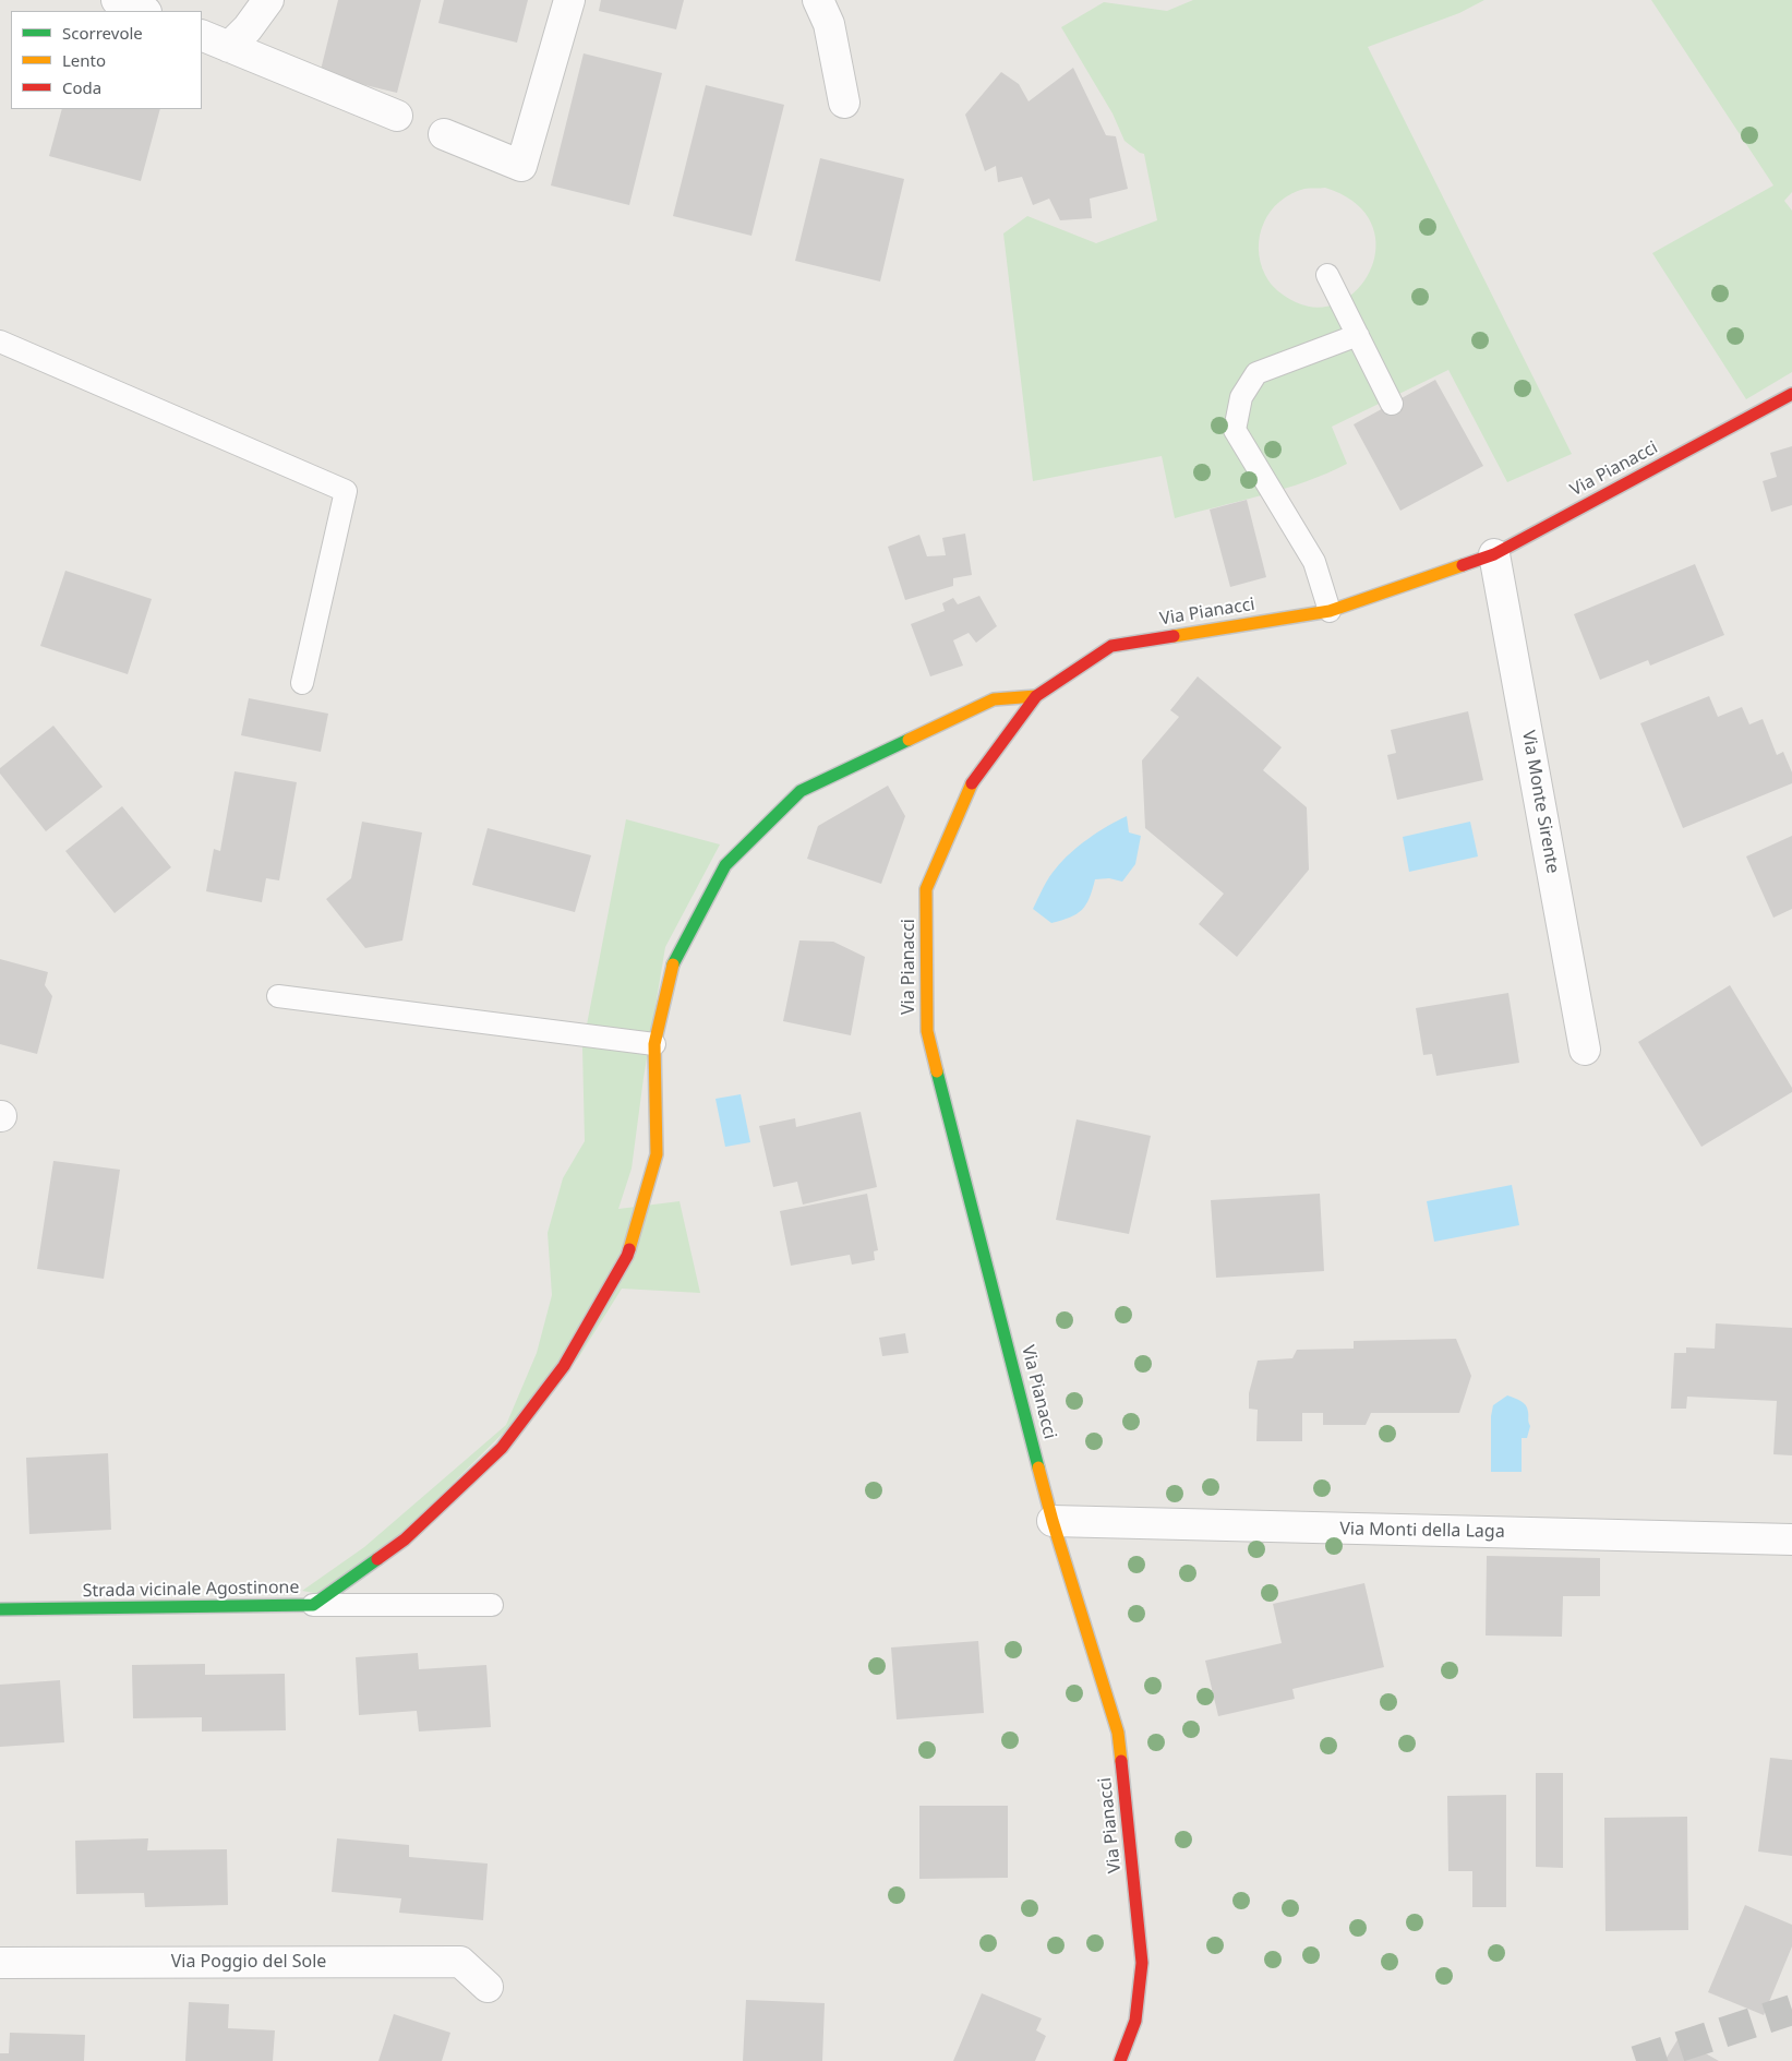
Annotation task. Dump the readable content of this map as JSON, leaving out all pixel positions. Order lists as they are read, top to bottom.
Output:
{
  "streets": {
    "street": [
      "Via Pianacci",
      "Via Monte Sirente",
      "Via Monti della Laga",
      "Strada vicinale Agostinone",
      "Via Poggio del Sole"
    ]
  },
  "crossings": [
    ["Via Pianacci", "Via Monte Sirente"],
    ["Via Pianacci", "Via Monti della Laga"],
    ["Via Pianacci", "Strada vicinale Agostinone"]
  ],
  "legend": ["Scorrevole", "Lento", "Coda"]
}
